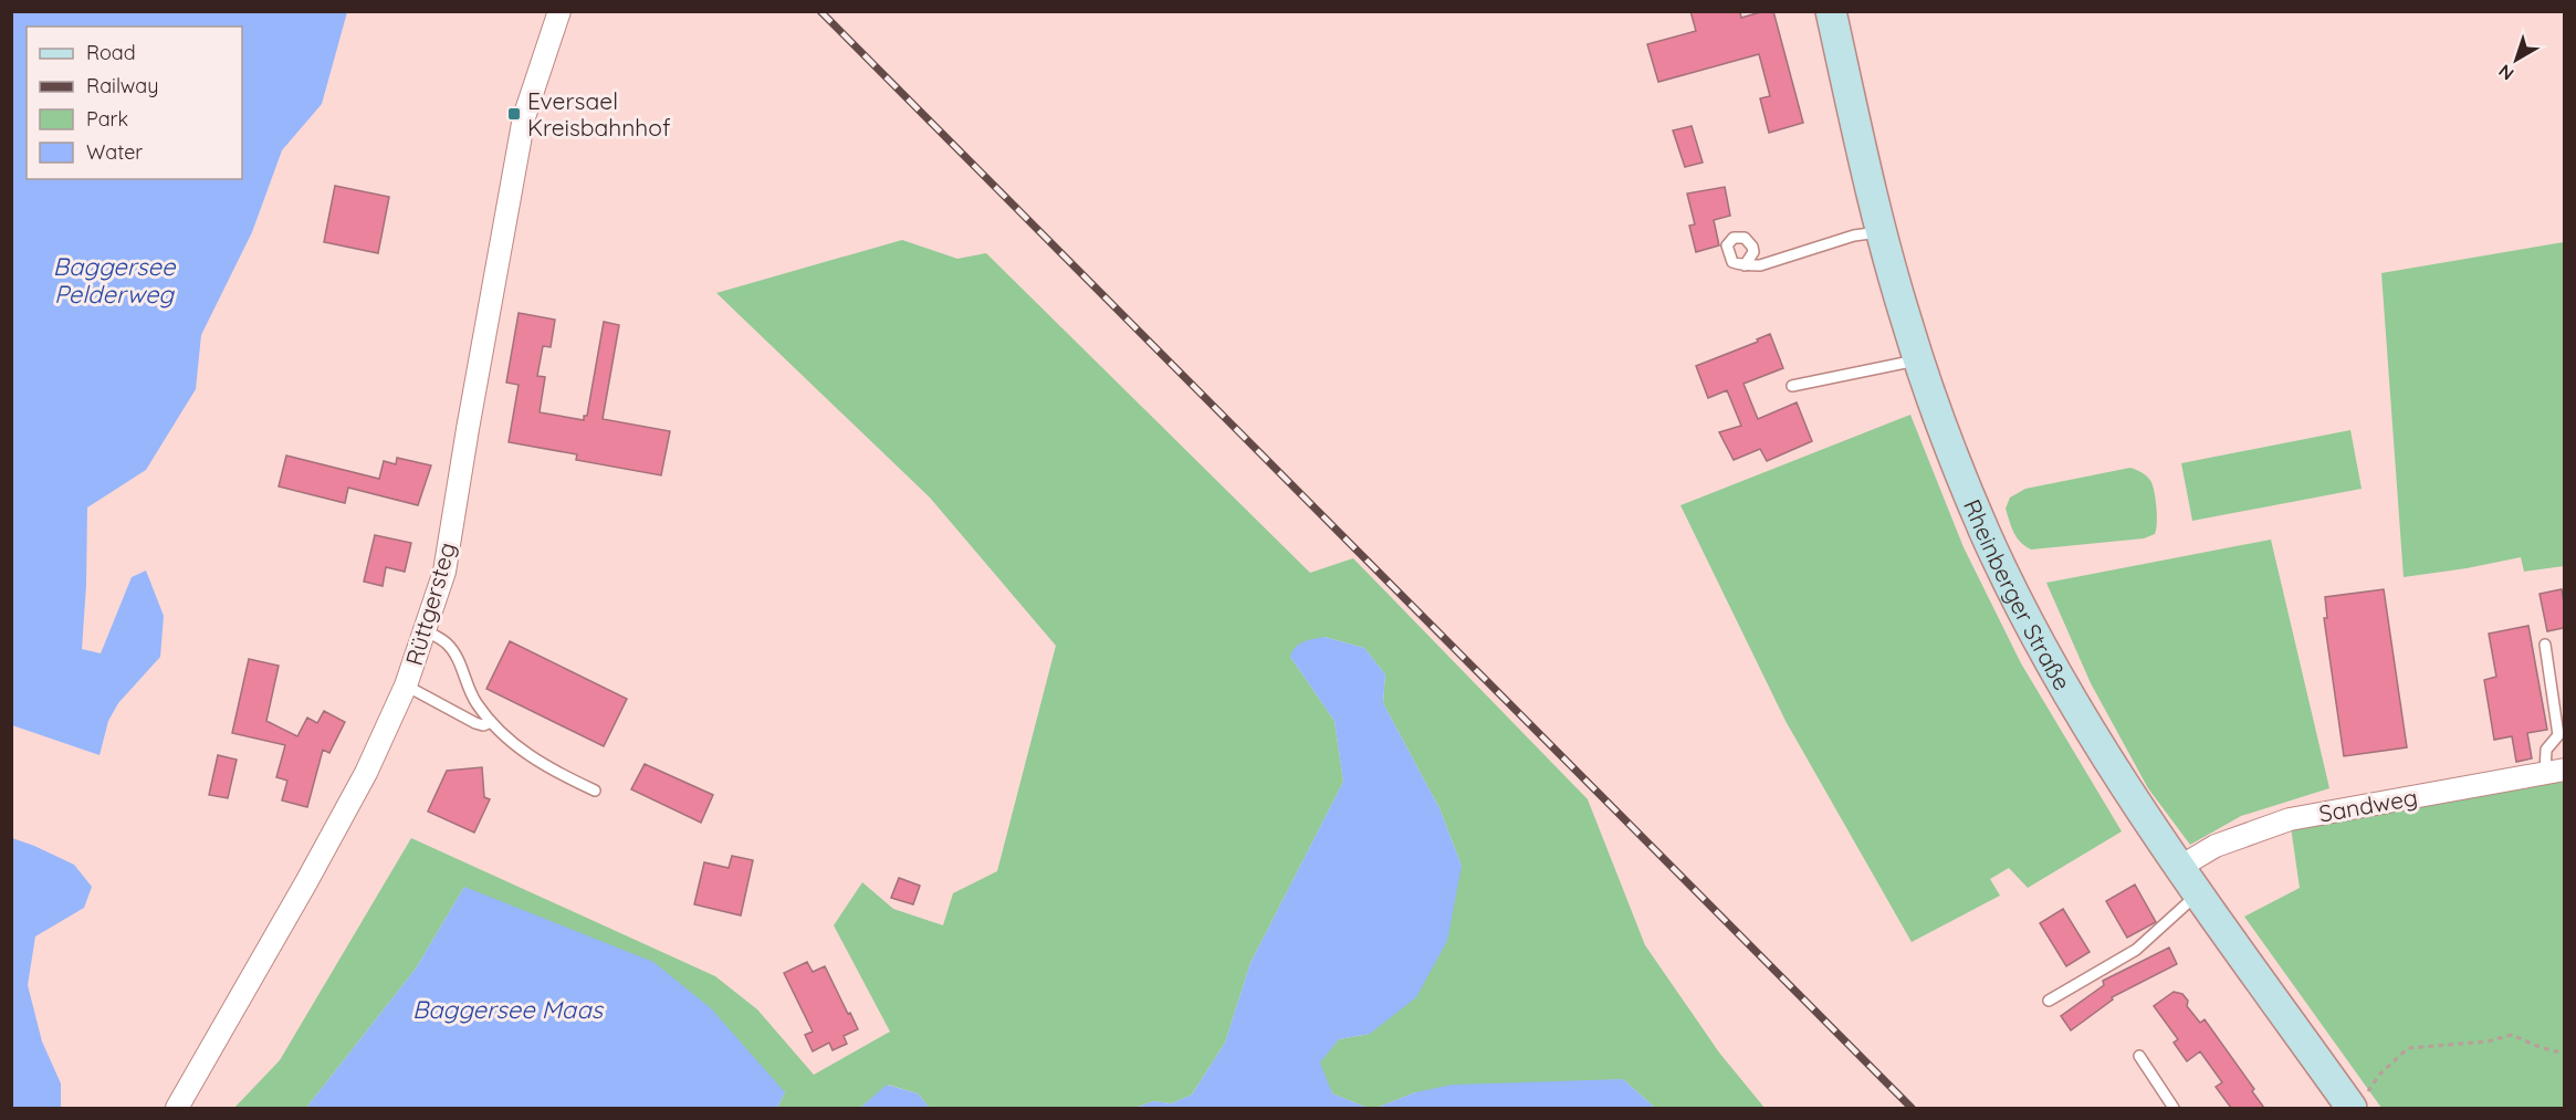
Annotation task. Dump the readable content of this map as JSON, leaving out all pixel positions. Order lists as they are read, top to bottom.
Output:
{
  "streets": {
    "main road": ["Rheinberger Straße"],
    "street": ["Rüttgersteg", "Sandweg"]
  },
  "crossings": [
    ["Rheinberger Straße", "Sandweg"]
  ],
  "water": ["Baggersee Pelderweg", "Baggersee Maas"],
  "places": {
    "transit": ["Eversael Kreisbahnhof"]
  },
  "legend": [
    "Road",
    "Railway",
    "Park",
    "Water"
  ],
  "north": "bottom left"
}
